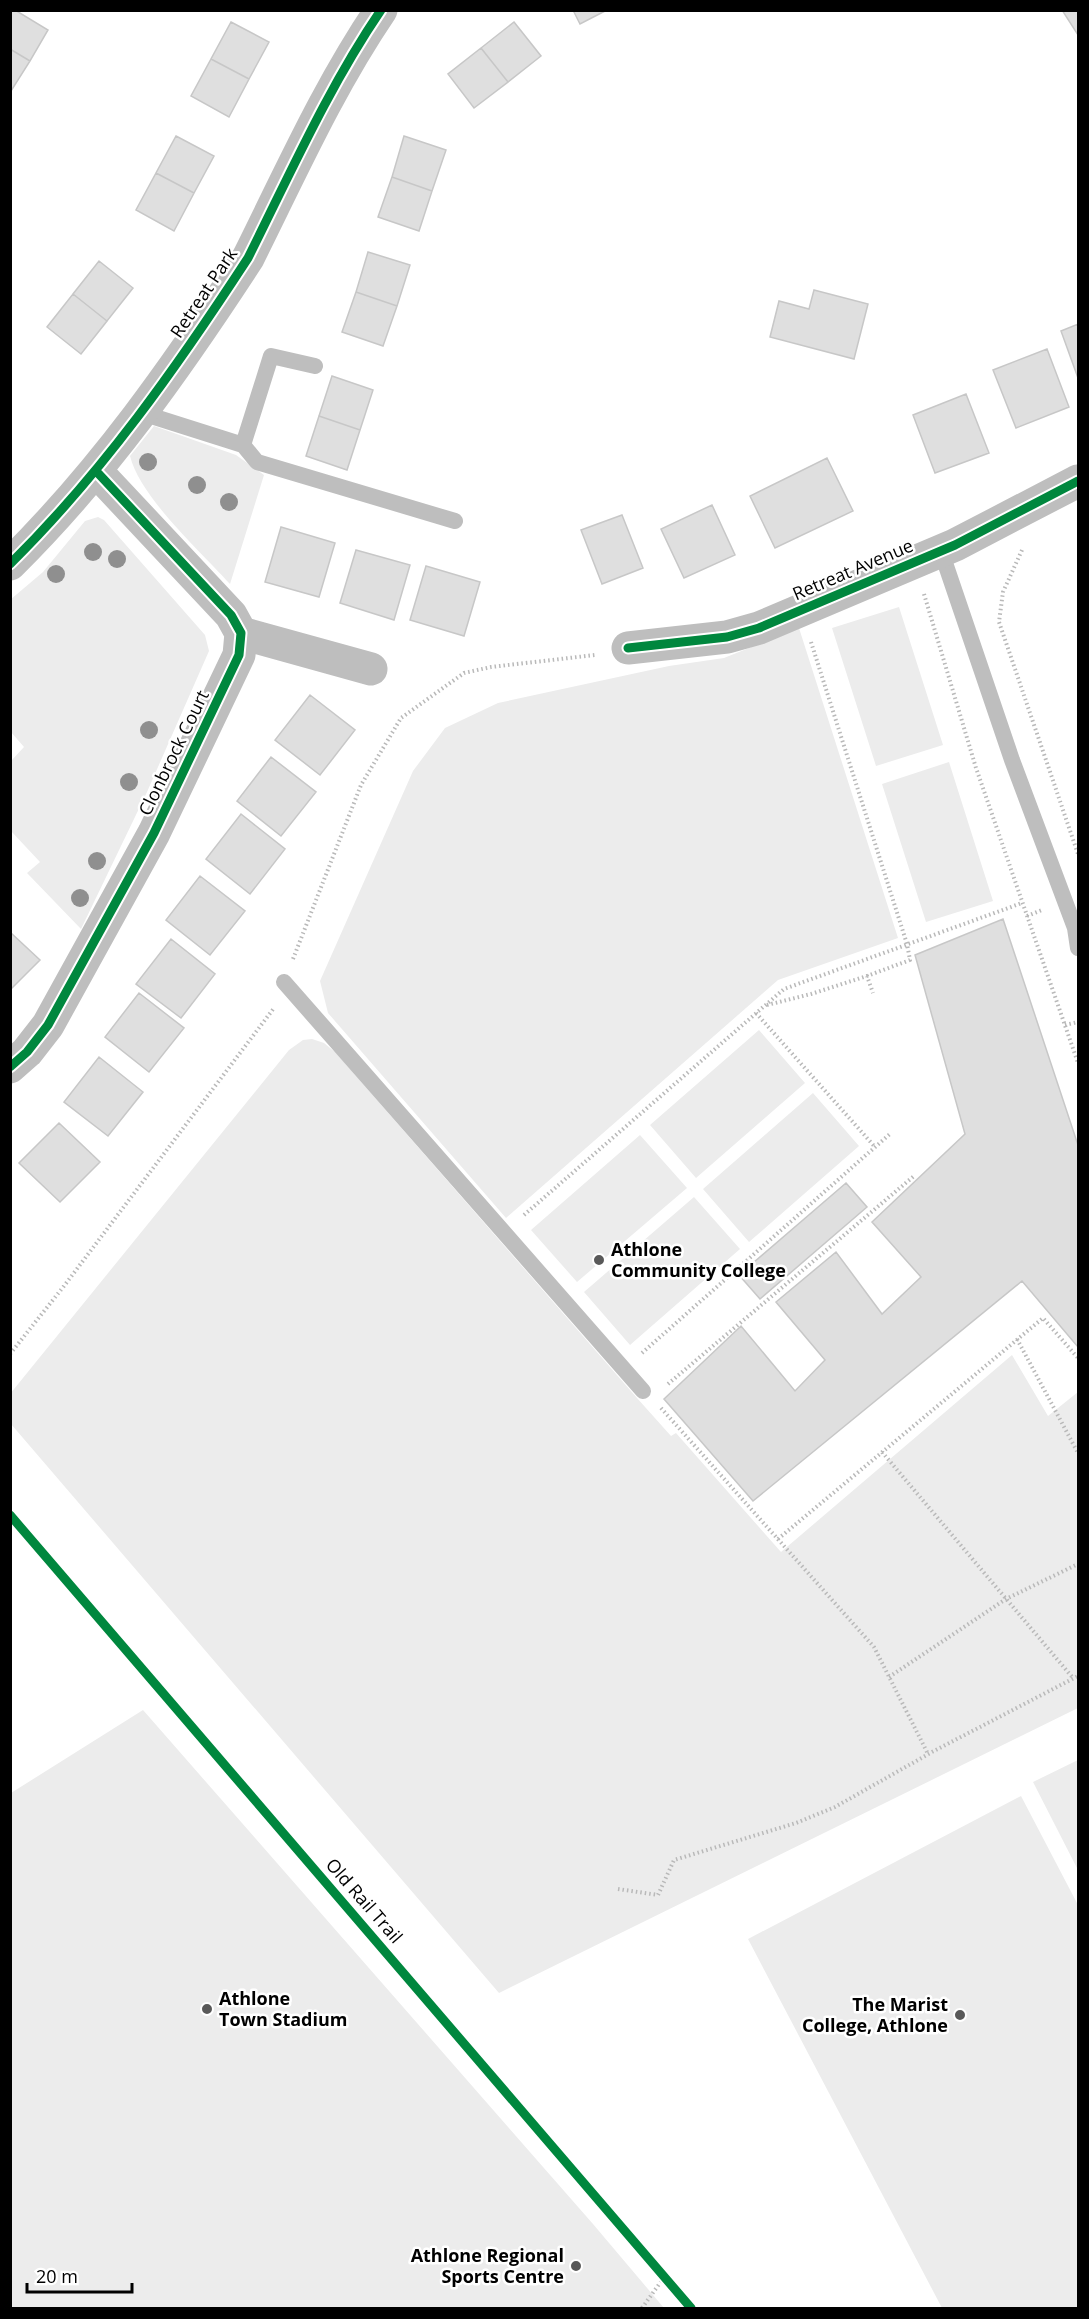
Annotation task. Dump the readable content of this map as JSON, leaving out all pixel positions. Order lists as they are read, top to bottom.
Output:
{
  "streets": {
    "street": ["Retreat Park", "Retreat Avenue", "Clonbrock Court"],
    "cycle path": ["Old Rail Trail"]
  },
  "places": [
    "Athlone Community College",
    "Athlone Town Stadium",
    "The Marist College, Athlone",
    "Athlone Regional Sports Centre"
  ],
  "scale_bar": "20 m"
}
